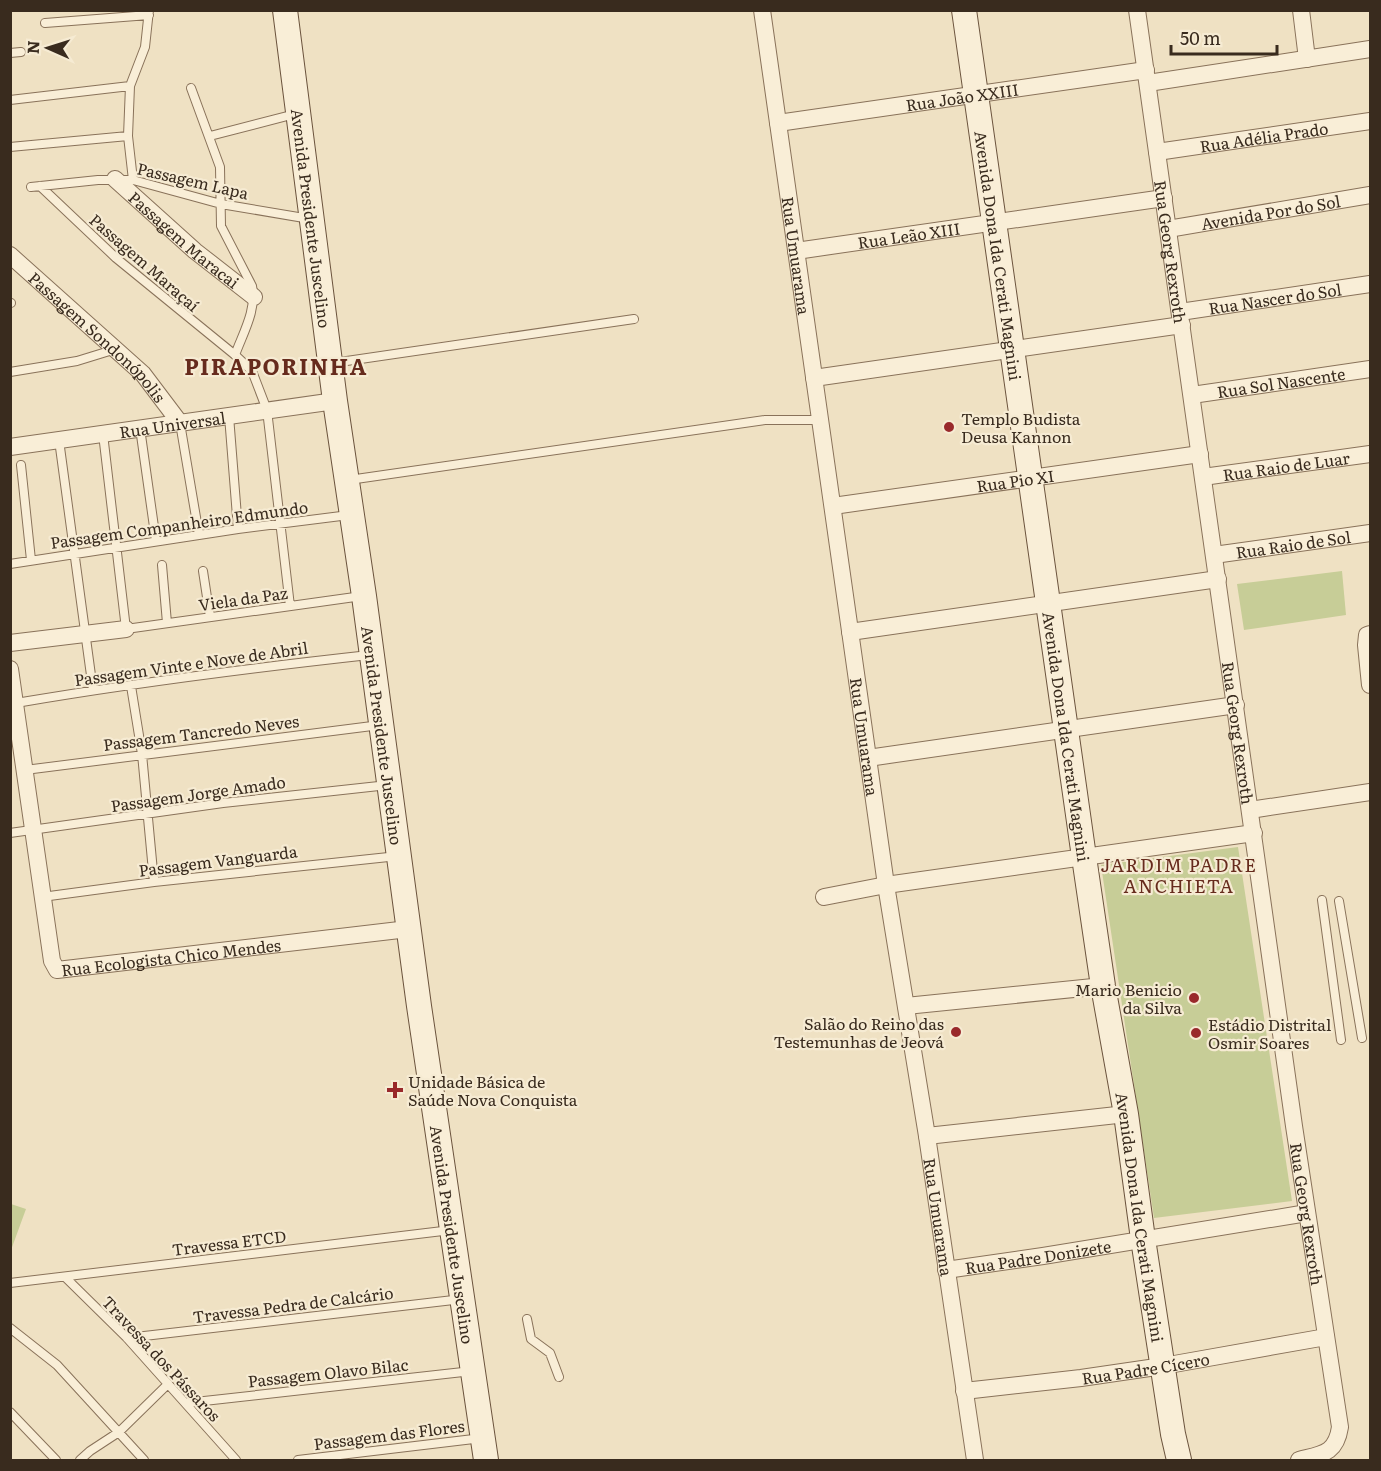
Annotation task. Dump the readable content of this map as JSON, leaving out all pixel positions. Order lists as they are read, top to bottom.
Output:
{
  "streets": {
    "street": [
      "Rua João XXIII",
      "Rua Adélia Prado",
      "Avenida Por do Sol",
      "Avenida Presidente Juscelino",
      "Rua Leão XIII",
      "Passagem Maracai",
      "Rua Georg Rexroth",
      "Rua Umuarama",
      "Avenida Dona Ida Cerati Magnini",
      "Rua Nascer do Sol",
      "Passagem Sondonópolis",
      "Rua Sol Nascente",
      "Rua Universal",
      "Rua Raio de Luar",
      "Rua Pio XI",
      "Rua Raio de Sol",
      "Rua Ecologista Chico Mendes",
      "Rua Padre Donizete",
      "Rua Padre Cícero"
    ],
    "lane": [
      "Passagem Lapa",
      "Passagem Maraçaí",
      "Passagem Companheiro Edmundo",
      "Viela da Paz",
      "Passagem Vinte e Nove de Abril",
      "Passagem Tancredo Neves",
      "Passagem Jorge Amado",
      "Passagem Vanguarda",
      "Travessa ETCD",
      "Travessa Pedra de Calcário",
      "Travessa dos Pássaros",
      "Passagem Olavo Bilac",
      "Passagem das Flores"
    ]
  },
  "crossings": [
    ["Rua João XXIII", "Rua Georg Rexroth"],
    ["Rua João XXIII", "Rua Umuarama"],
    ["Rua João XXIII", "Avenida Dona Ida Cerati Magnini"],
    ["Rua Adélia Prado", "Rua Georg Rexroth"],
    ["Passagem Lapa", "Avenida Presidente Juscelino"],
    ["Passagem Lapa", "Passagem Maracai"],
    ["Passagem Lapa", "Passagem Maraçaí"],
    ["Avenida Por do Sol", "Rua Georg Rexroth"],
    ["Avenida Presidente Juscelino", "Rua Universal"],
    ["Avenida Presidente Juscelino", "Passagem Companheiro Edmundo"],
    ["Avenida Presidente Juscelino", "Viela da Paz"],
    ["Avenida Presidente Juscelino", "Passagem Vinte e Nove de Abril"],
    ["Avenida Presidente Juscelino", "Passagem Tancredo Neves"],
    ["Avenida Presidente Juscelino", "Passagem Jorge Amado"],
    ["Avenida Presidente Juscelino", "Passagem Vanguarda"],
    ["Avenida Presidente Juscelino", "Rua Ecologista Chico Mendes"],
    ["Avenida Presidente Juscelino", "Travessa ETCD"],
    ["Avenida Presidente Juscelino", "Travessa Pedra de Calcário"],
    ["Avenida Presidente Juscelino", "Passagem Olavo Bilac"],
    ["Avenida Presidente Juscelino", "Passagem das Flores"],
    ["Rua Leão XIII", "Rua Georg Rexroth"],
    ["Rua Leão XIII", "Rua Umuarama"],
    ["Rua Leão XIII", "Avenida Dona Ida Cerati Magnini"],
    ["Rua Georg Rexroth", "Rua Nascer do Sol"],
    ["Rua Georg Rexroth", "Rua Sol Nascente"],
    ["Rua Georg Rexroth", "Rua Raio de Luar"],
    ["Rua Georg Rexroth", "Rua Pio XI"],
    ["Rua Georg Rexroth", "Rua Raio de Sol"],
    ["Rua Georg Rexroth", "Rua Padre Donizete"],
    ["Rua Georg Rexroth", "Rua Padre Cícero"],
    ["Rua Umuarama", "Rua Nascer do Sol"],
    ["Rua Umuarama", "Rua Pio XI"],
    ["Rua Umuarama", "Rua Padre Donizete"],
    ["Rua Umuarama", "Rua Padre Cícero"],
    ["Avenida Dona Ida Cerati Magnini", "Rua Nascer do Sol"],
    ["Avenida Dona Ida Cerati Magnini", "Rua Pio XI"],
    ["Avenida Dona Ida Cerati Magnini", "Rua Padre Donizete"],
    ["Avenida Dona Ida Cerati Magnini", "Rua Padre Cícero"],
    ["Passagem Maraçaí", "Rua Universal"],
    ["Passagem Maraçaí", "Passagem Companheiro Edmundo"],
    ["Passagem Maraçaí", "Viela da Paz"],
    ["Passagem Sondonópolis", "Rua Universal"],
    ["Passagem Vinte e Nove de Abril", "Rua Ecologista Chico Mendes"],
    ["Passagem Tancredo Neves", "Rua Ecologista Chico Mendes"],
    ["Passagem Jorge Amado", "Rua Ecologista Chico Mendes"],
    ["Passagem Vanguarda", "Rua Ecologista Chico Mendes"],
    ["Travessa ETCD", "Travessa dos Pássaros"],
    ["Travessa Pedra de Calcário", "Travessa dos Pássaros"],
    ["Travessa dos Pássaros", "Passagem Olavo Bilac"]
  ],
  "districts": ["PIRAPORINHA", "JARDIM PADRE ANCHIETA"],
  "places": {
    "other": [
      "Templo Budista Deusa Kannon",
      "Mario Benicio da Silva",
      "Salão do Reino das Testemunhas de Jeová",
      "Estádio Distrital Osmir Soares"
    ],
    "health": ["Unidade Básica de Saúde Nova Conquista"]
  },
  "scale_bar": "50 m",
  "north": "left"
}
